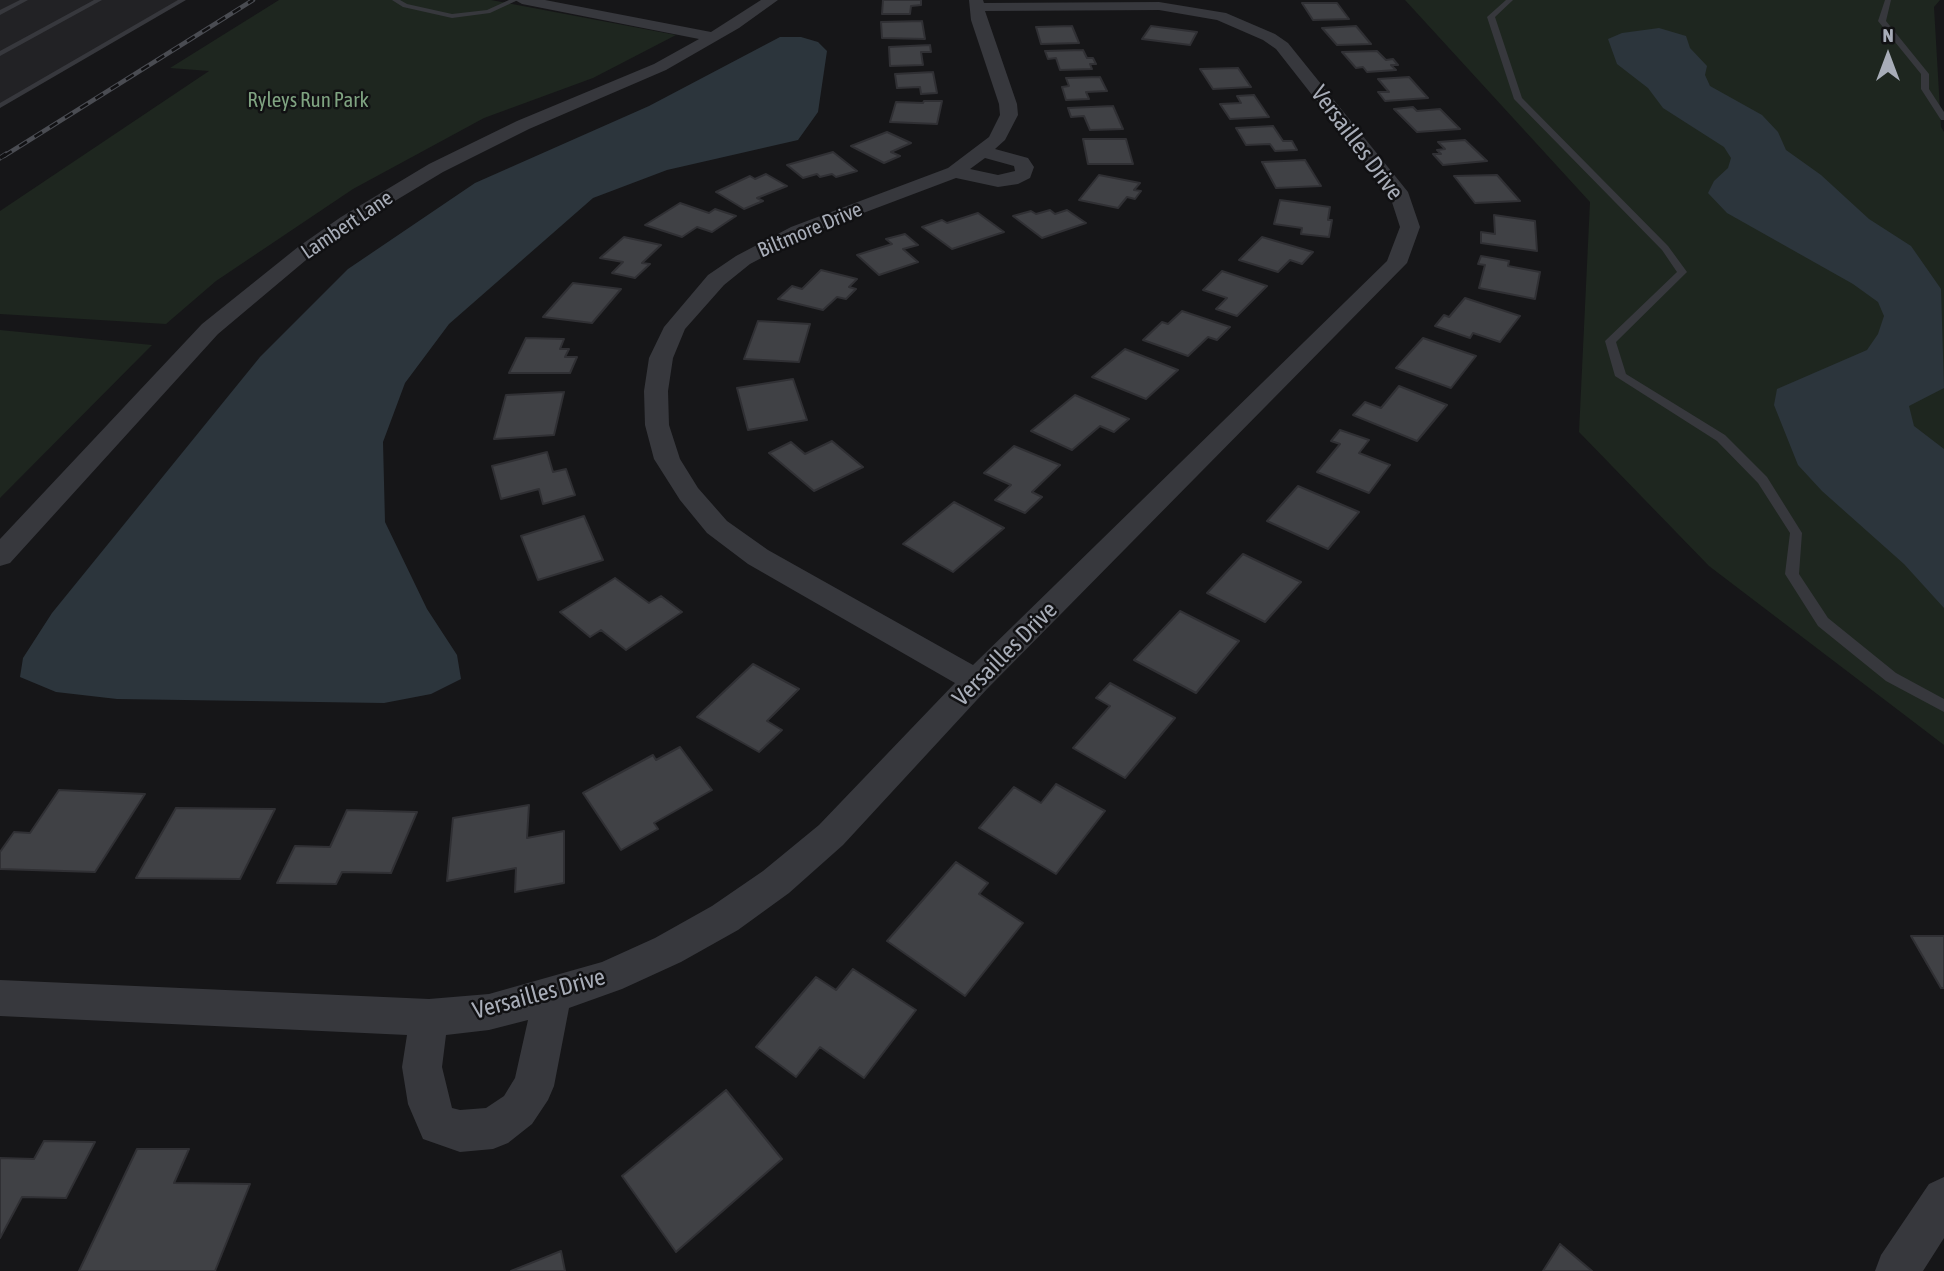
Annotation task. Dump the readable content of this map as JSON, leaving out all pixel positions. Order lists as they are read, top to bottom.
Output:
{
  "streets": {
    "street": ["Versailles Drive", "Lambert Lane", "Biltmore Drive"]
  },
  "crossings": [
    ["Versailles Drive", "Biltmore Drive"]
  ],
  "parks": ["Ryleys Run Park"],
  "north": "top"
}
